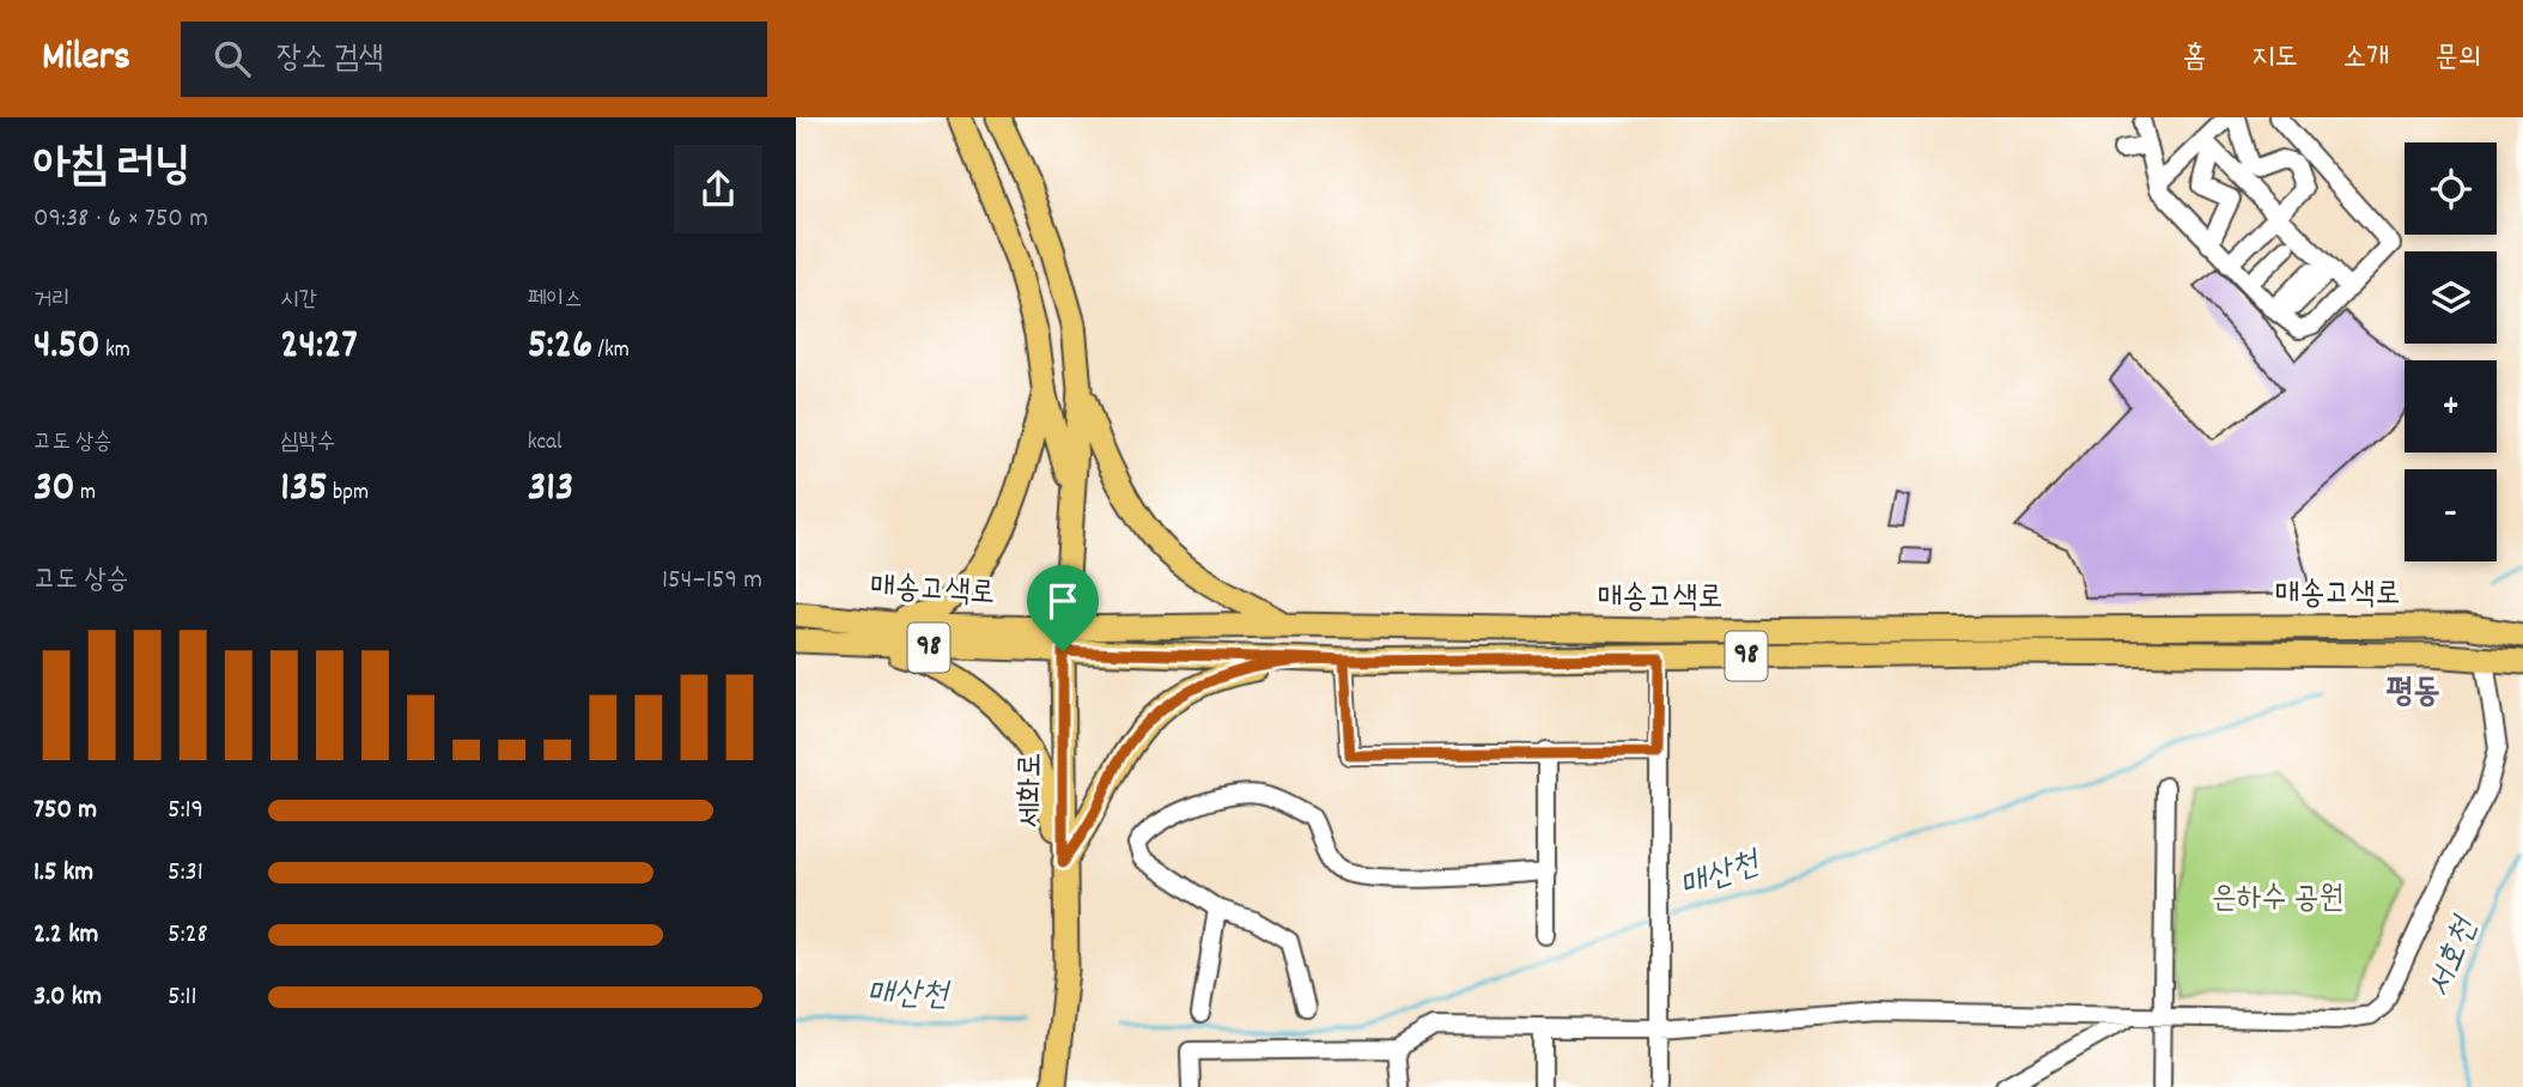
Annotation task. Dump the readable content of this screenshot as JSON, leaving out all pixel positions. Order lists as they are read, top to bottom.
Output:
{
  "streets": {
    "main road": ["매송고색로", "98", "세화로"]
  },
  "crossings": [
    ["매송고색로", "세화로"]
  ],
  "districts": ["평동"],
  "water": ["매산천", "서호천"],
  "parks": ["은하수 공원"],
  "page": {
    "header": "Milers",
    "search": "장소 검색",
    "nav": [
      "홈",
      "지도",
      "소개",
      "문의"
    ],
    "heading": ["아침 러닝", "09:38 · 6 × 750 m"],
    "map_buttons": ["+", "−"],
    "stats": [
      ["거리", "4.50 km"],
      ["시간", "24:27"],
      ["페이스", "5:26 /km"],
      ["고도 상승", "30 m"],
      ["심박수", "135 bpm"],
      ["kcal", "313"]
    ],
    "chart": ["고도 상승", "154–159 m"],
    "list": [
      {
        "name": "750 m",
        "note": "5:19"
      },
      {
        "name": "1.5 km",
        "note": "5:31"
      },
      {
        "name": "2.2 km",
        "note": "5:28"
      },
      {
        "name": "3.0 km",
        "note": "5:11"
      }
    ]
  }
}
